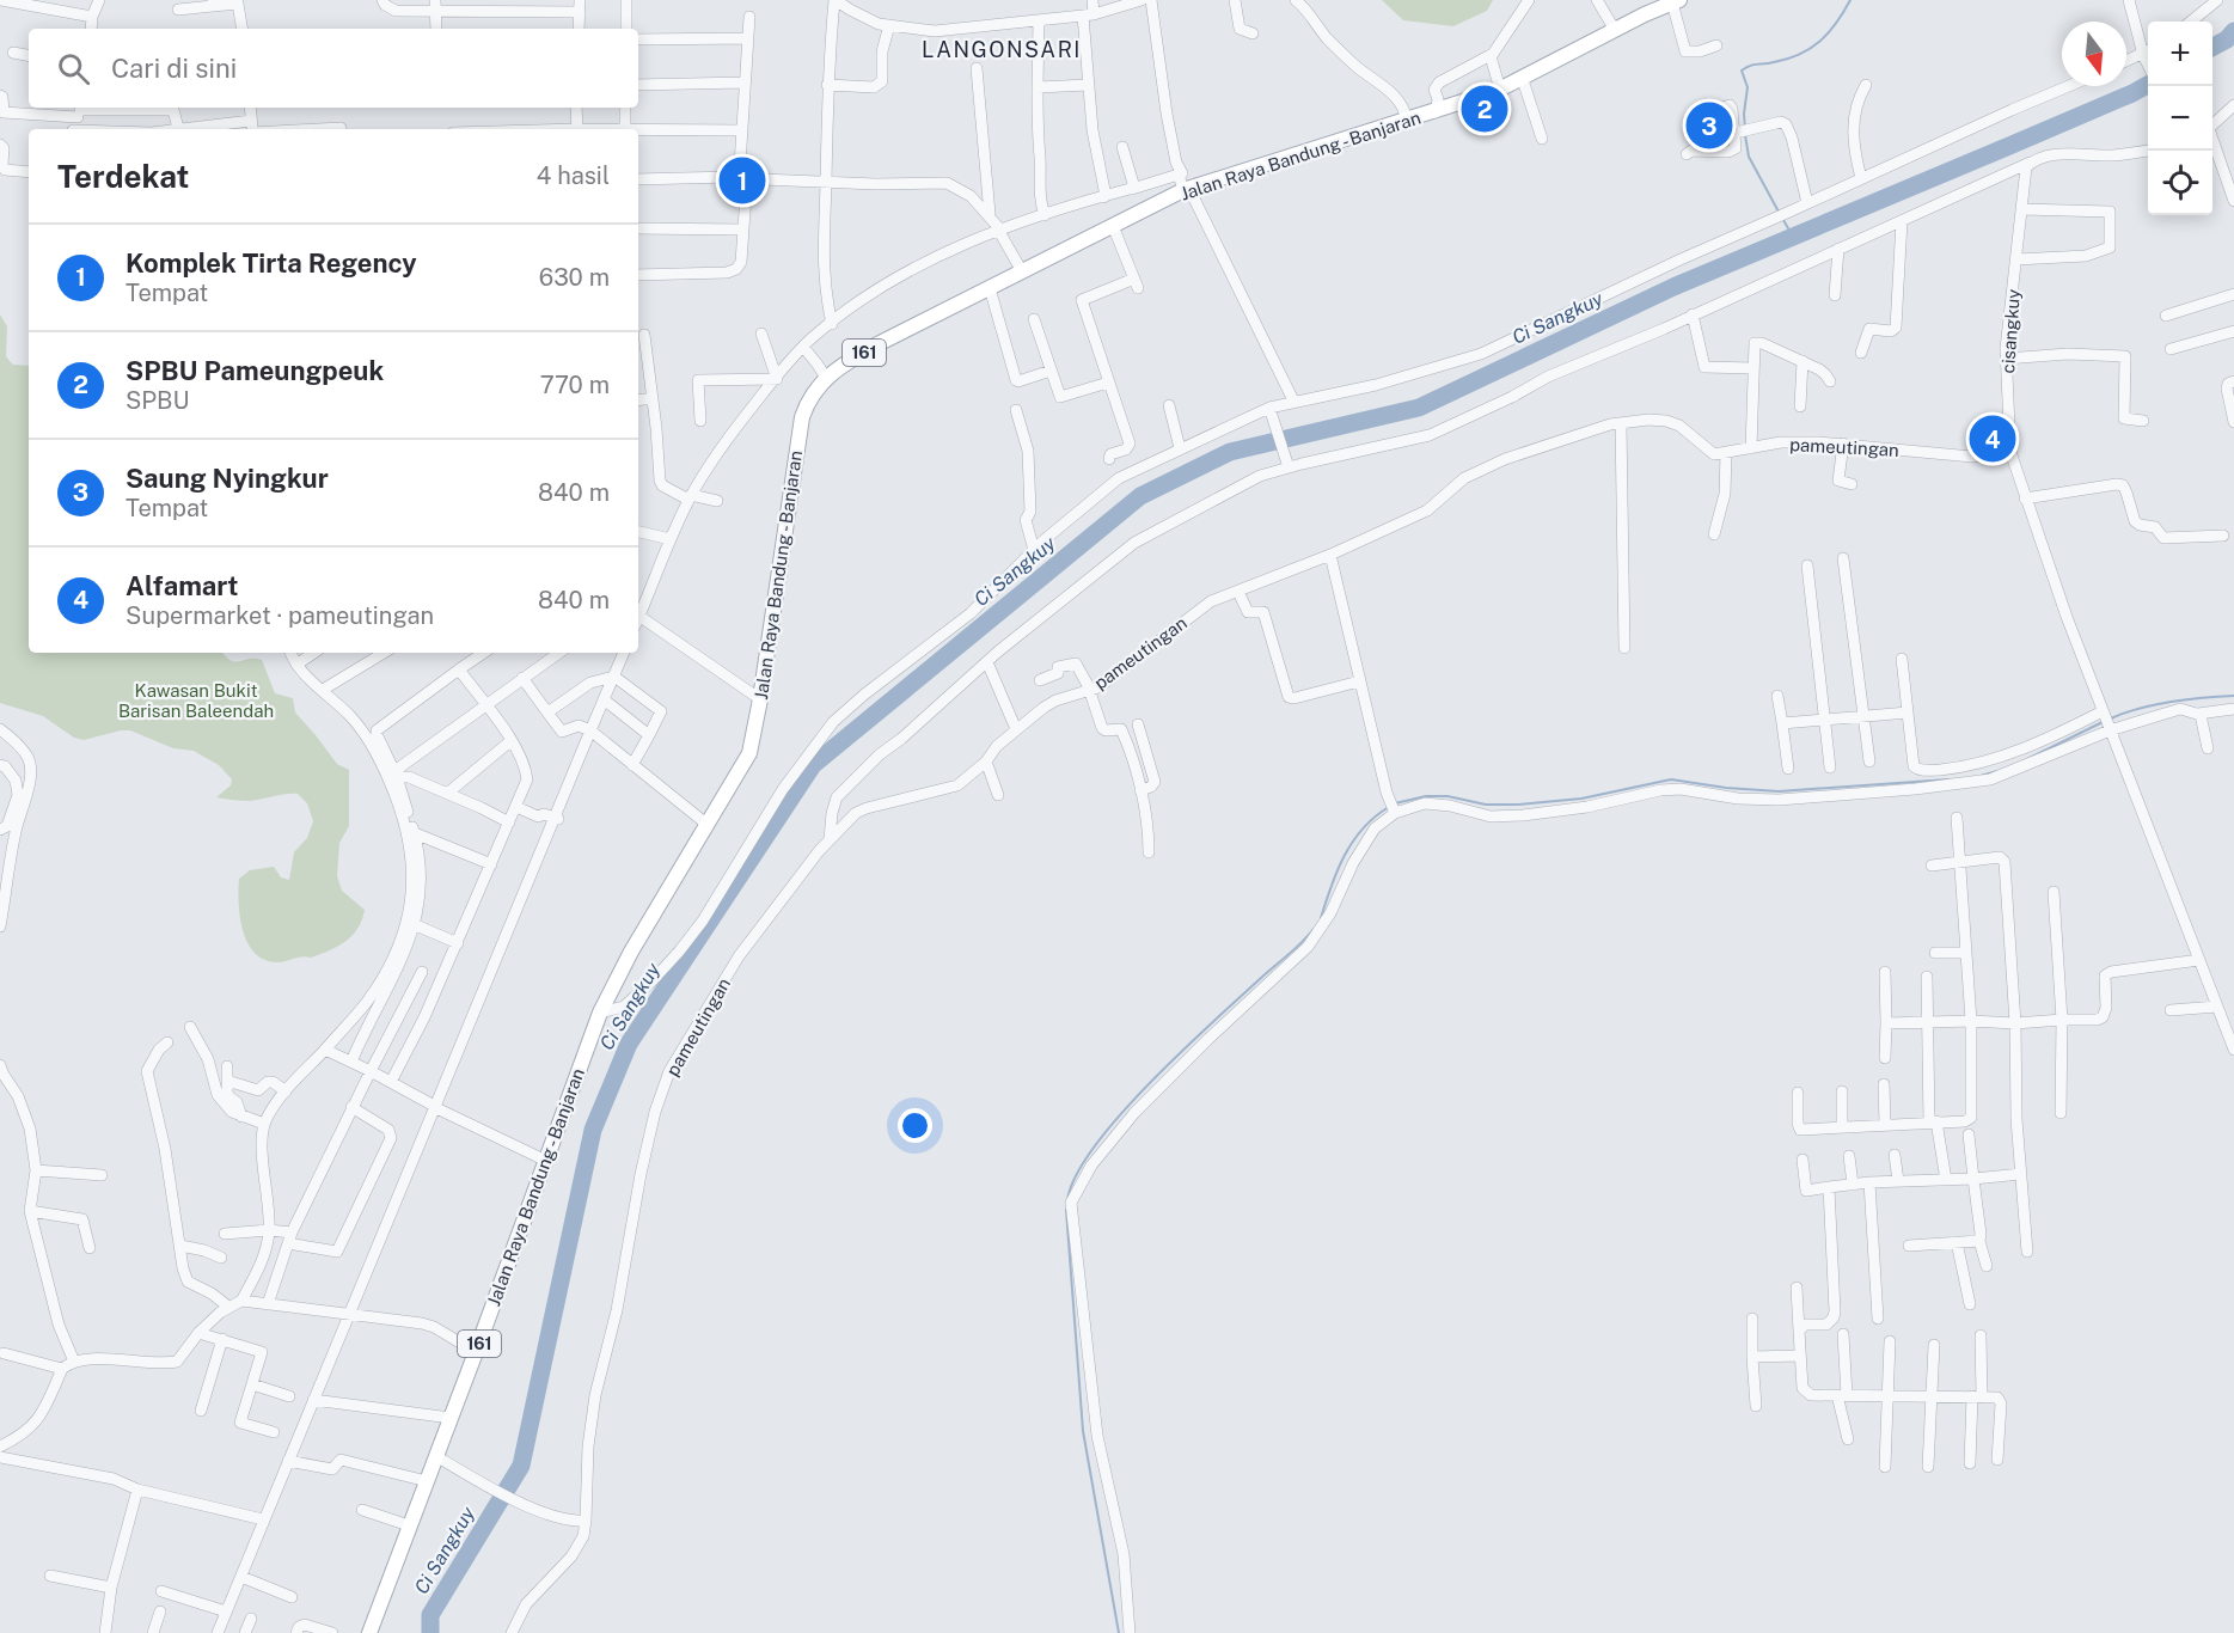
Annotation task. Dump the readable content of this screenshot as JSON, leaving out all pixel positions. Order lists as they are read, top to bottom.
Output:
{
  "streets": {
    "main road": ["Jalan Raya Bandung - Banjaran", "161"],
    "street": ["cisangkuy", "pameutingan"]
  },
  "crossings": [
    ["cisangkuy", "pameutingan"]
  ],
  "districts": ["LANGONSARI"],
  "water": ["Ci Sangkuy"],
  "parks": ["Kawasan Bukit Barisan Baleendah"],
  "north": "bottom",
  "page": {
    "map_buttons": ["+", "−"],
    "search": "Cari di sini",
    "pins": [
      "2",
      "3",
      "1",
      "4"
    ],
    "heading": ["Terdekat", "4 hasil"],
    "list": [
      {
        "mark": "1",
        "name": "Komplek Tirta Regency",
        "note": "Tempat",
        "value": "630 m"
      },
      {
        "mark": "2",
        "name": "SPBU Pameungpeuk",
        "note": "SPBU",
        "value": "770 m"
      },
      {
        "mark": "3",
        "name": "Saung Nyingkur",
        "note": "Tempat",
        "value": "840 m"
      },
      {
        "mark": "4",
        "name": "Alfamart",
        "note": "Supermarket · pameutingan",
        "value": "840 m"
      }
    ]
  }
}
